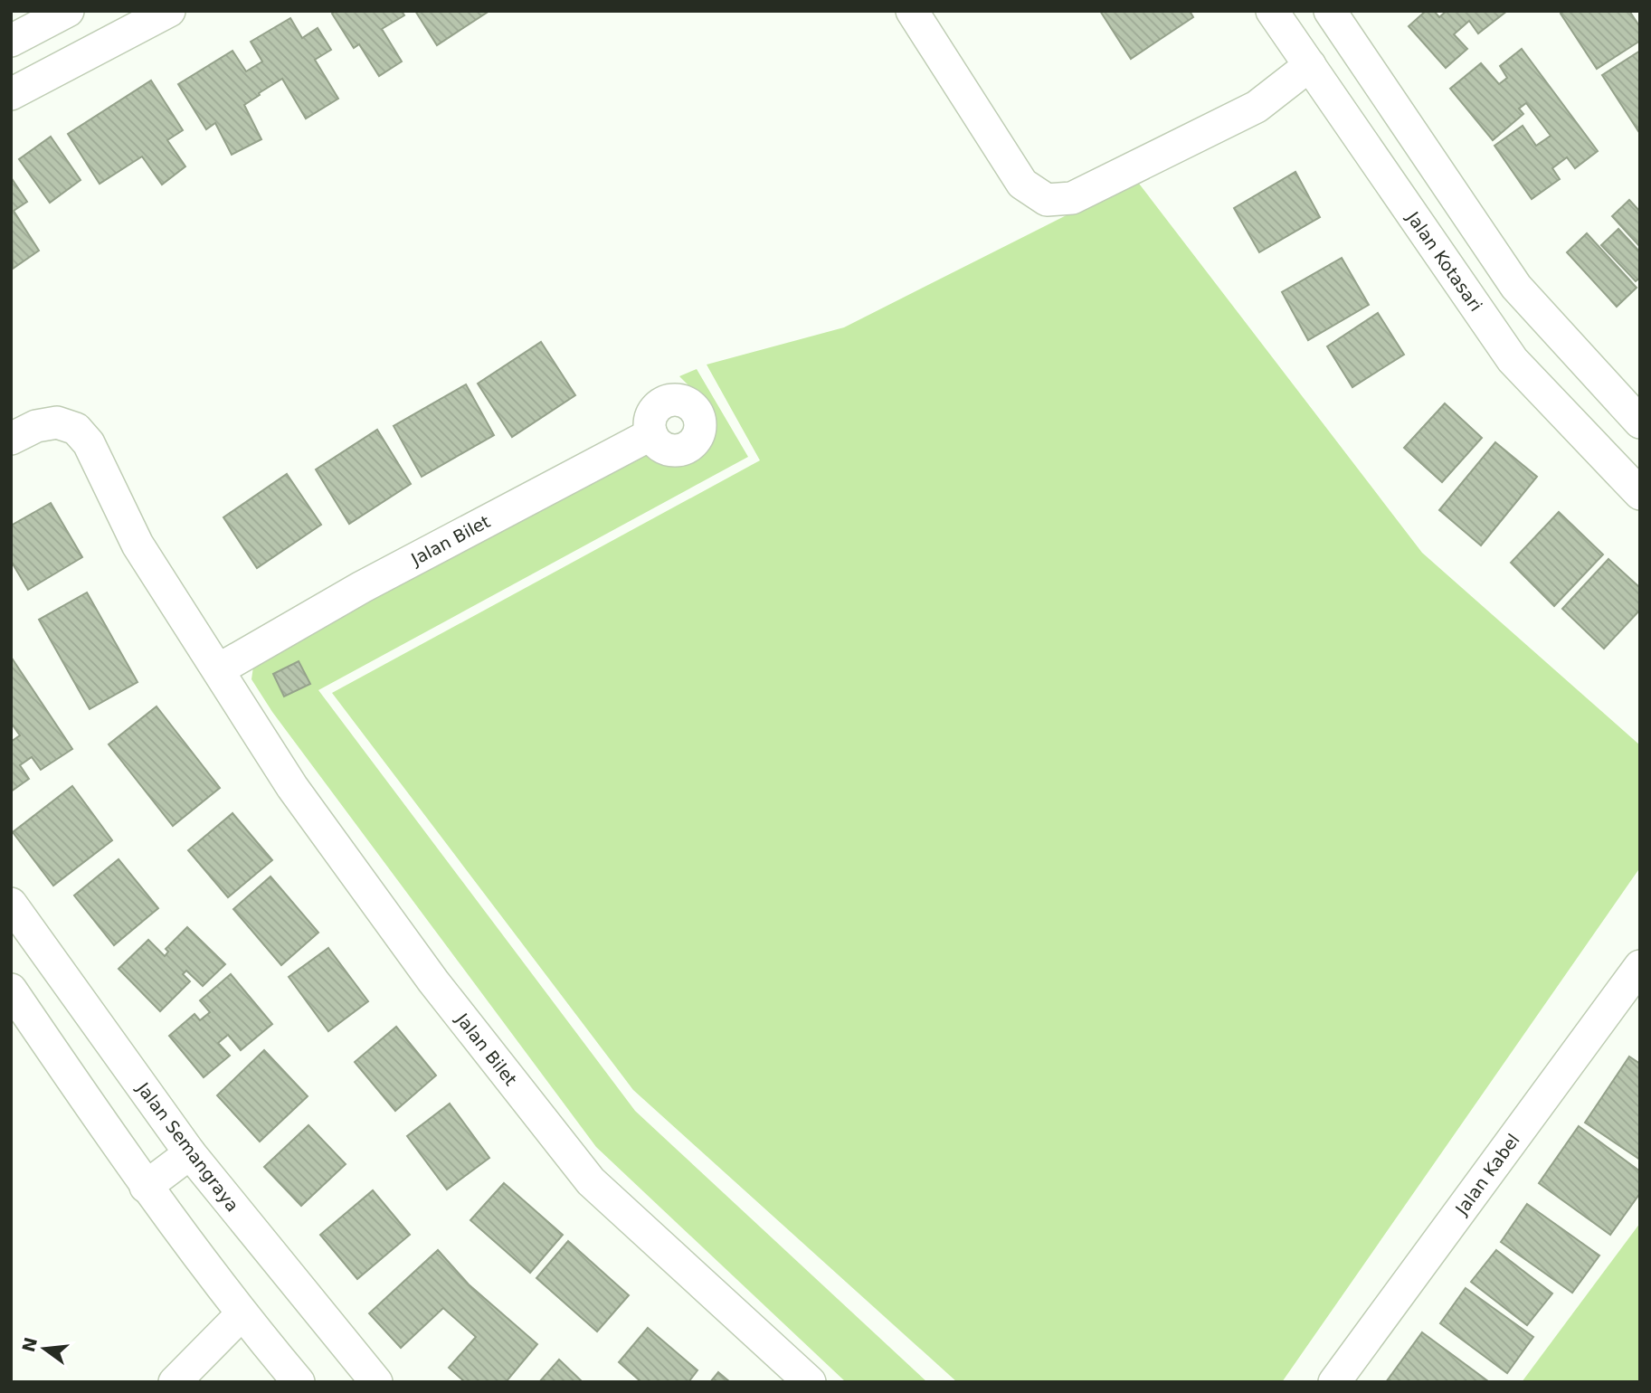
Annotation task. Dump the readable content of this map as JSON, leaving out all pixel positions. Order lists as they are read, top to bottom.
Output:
{
  "streets": {
    "street": [
      "Jalan Kotasari",
      "Jalan Bilet",
      "Jalan Semangraya",
      "Jalan Kabel"
    ]
  },
  "north": "left"
}
